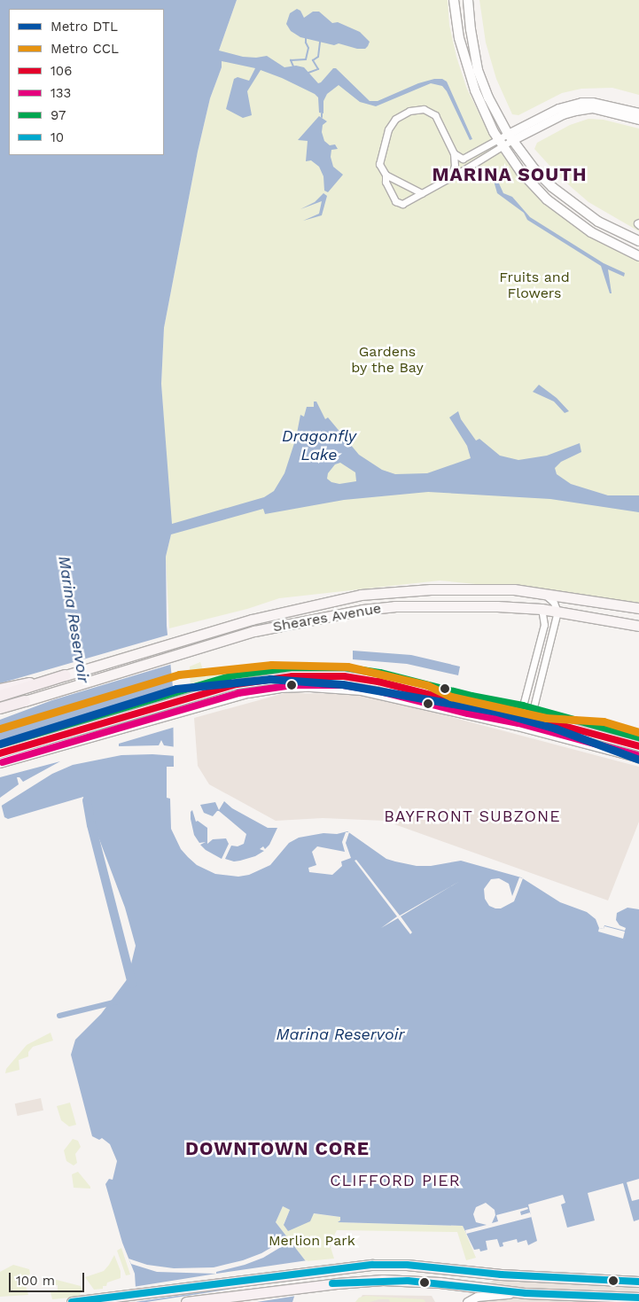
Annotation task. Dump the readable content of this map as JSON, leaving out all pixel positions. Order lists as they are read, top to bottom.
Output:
{
  "streets": {
    "main road": ["Sheares Avenue"]
  },
  "districts": [
    "MARINA SOUTH",
    "BAYFRONT SUBZONE",
    "DOWNTOWN CORE",
    "CLIFFORD PIER"
  ],
  "water": ["Dragonfly Lake", "Marina Reservoir"],
  "parks": ["Fruits and Flowers", "Gardens by the Bay", "Merlion Park"],
  "lines": [
    "metro line CCL",
    "transit line 97",
    "transit line 106",
    "metro line DTL",
    "transit line 133",
    "transit line 10"
  ],
  "legend": [
    "Metro DTL",
    "Metro CCL",
    "106",
    "133",
    "97",
    "10"
  ],
  "scale_bar": "100 m"
}
